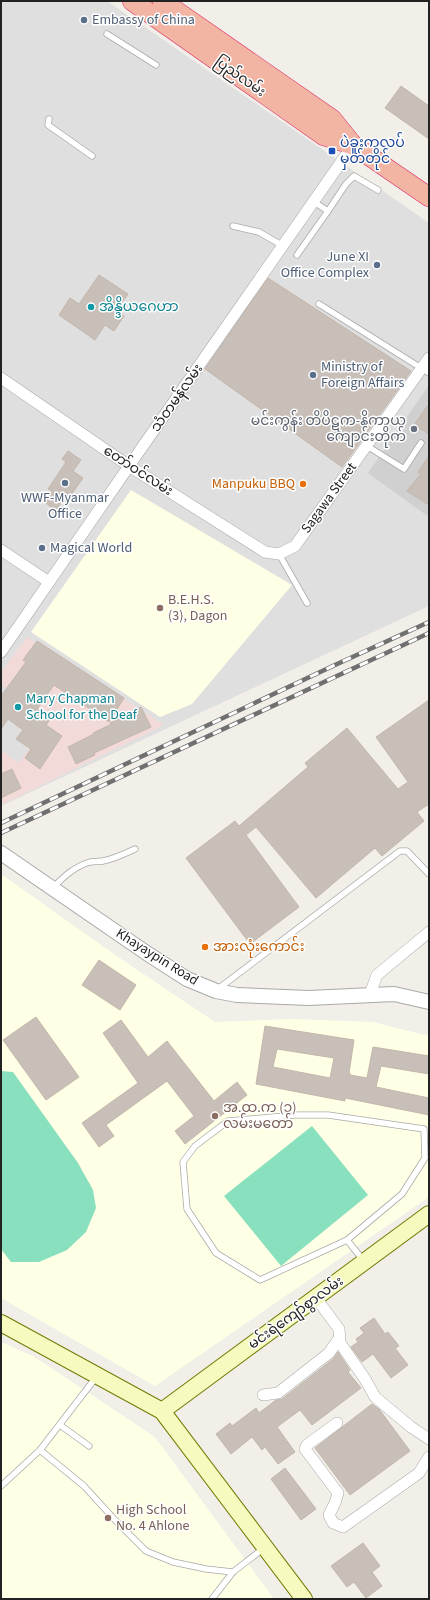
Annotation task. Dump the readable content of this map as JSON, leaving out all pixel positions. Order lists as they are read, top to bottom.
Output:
{
  "streets": {
    "highway": ["ပြည်လမ်း"],
    "main road": ["မင်းရဲကျော်စွာလမ်း"],
    "street": [
      "သံတမန်လမ်း",
      "တော်ဝင်လမ်း",
      "Sagawa Street",
      "Khayaypin Road"
    ]
  },
  "crossings": [
    ["ပြည်လမ်း", "သံတမန်လမ်း"],
    ["သံတမန်လမ်း", "တော်ဝင်လမ်း"],
    ["တော်ဝင်လမ်း", "Sagawa Street"]
  ],
  "places": {
    "other": [
      "Embassy of China",
      "June XI Office Complex",
      "အိန္ဒိယဂေဟာ",
      "Ministry of Foreign Affairs",
      "မင်းကွန်း တိပိဋက-နိကာယ ကျောင်းတိုက်",
      "WWF-Myanmar Office",
      "Manpuku BBQ",
      "Magical World",
      "B.E.H.S. (3), Dagon",
      "Mary Chapman School for the Deaf",
      "အားလုံးကောင်း",
      "အ.ထ.က (၁) လမ်းမတော်",
      "High School No. 4 Ahlone"
    ],
    "transit": ["ပဲခူးကလပ် မှတ်တိုင်"]
  }
}
